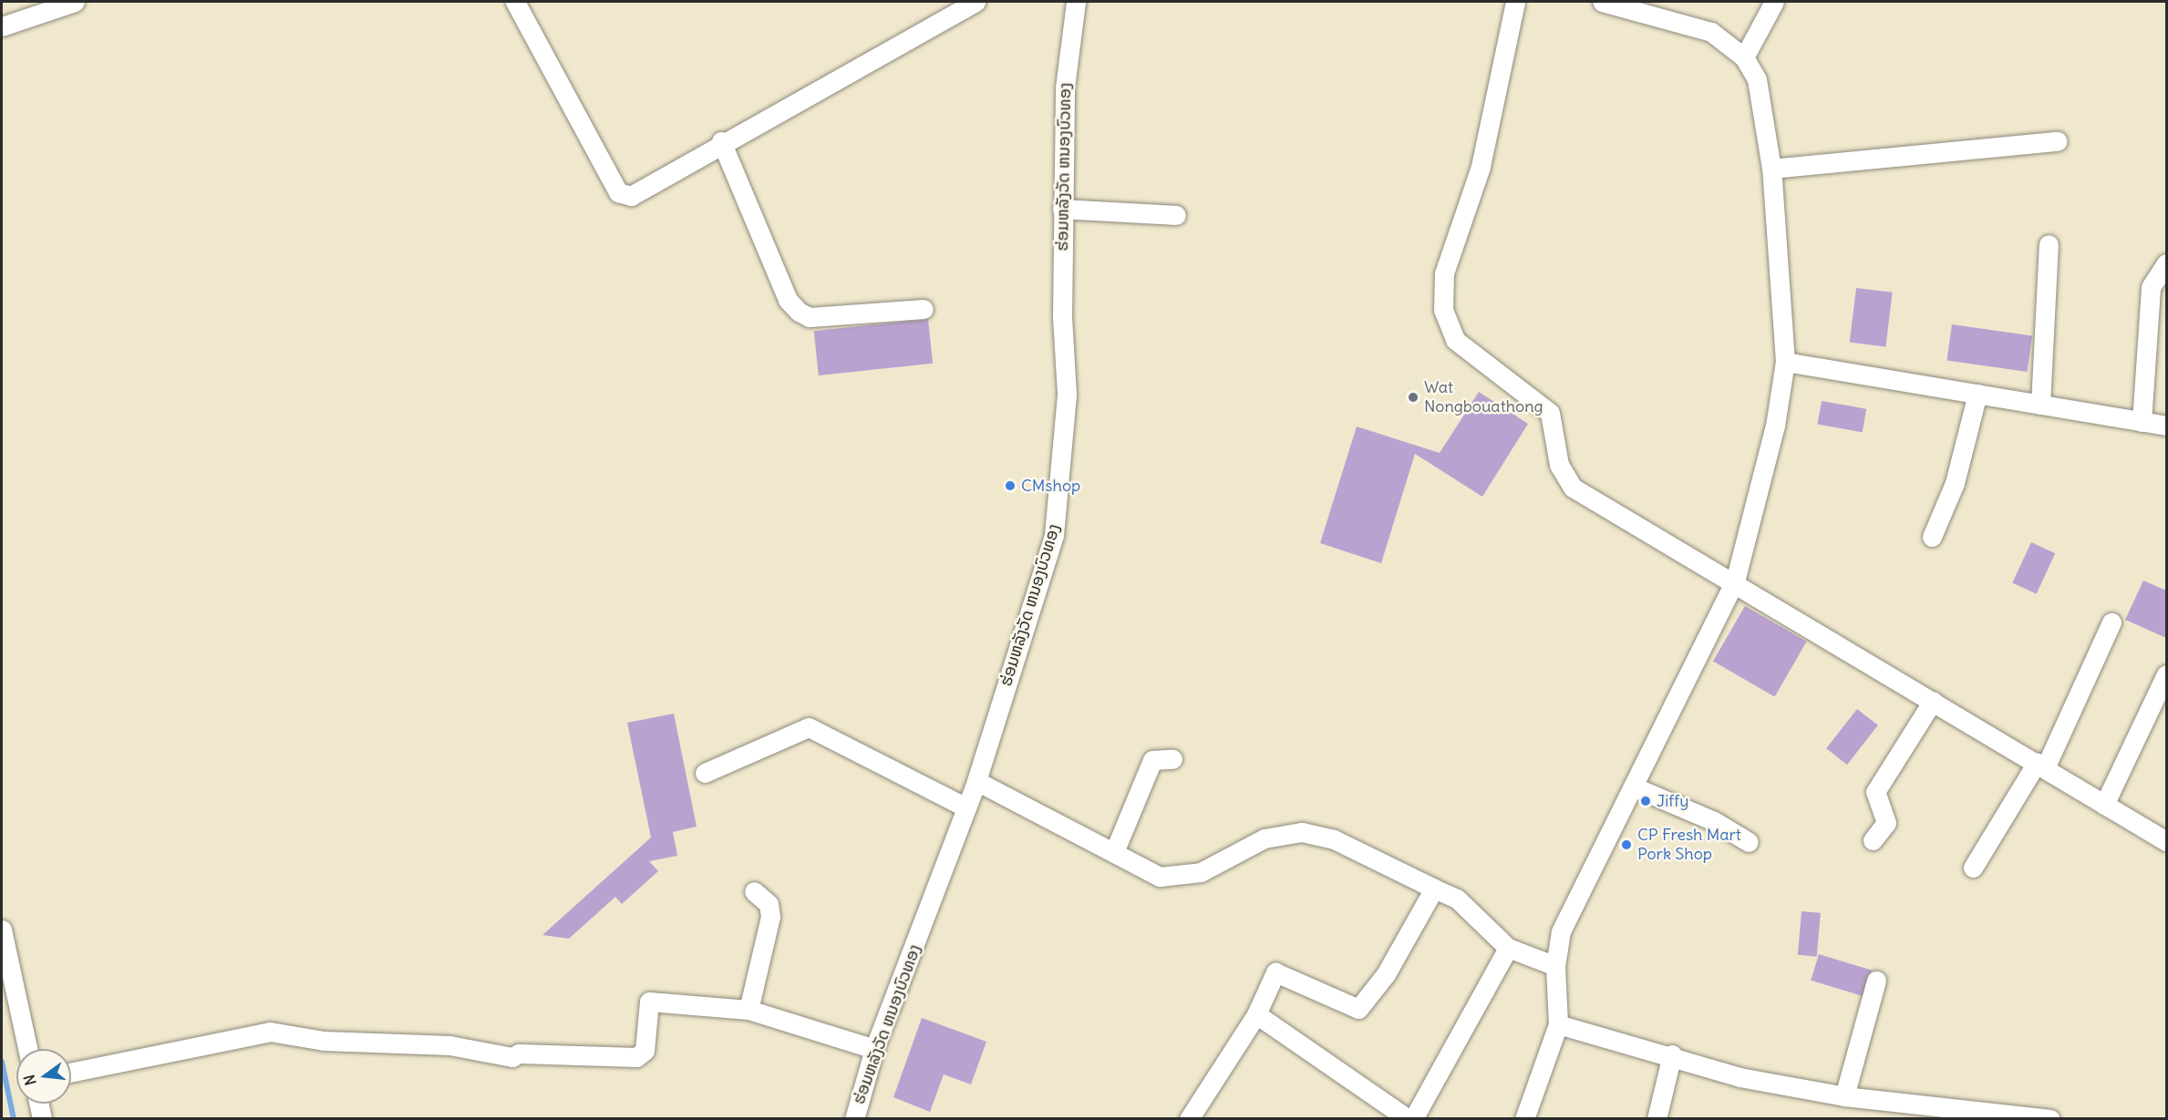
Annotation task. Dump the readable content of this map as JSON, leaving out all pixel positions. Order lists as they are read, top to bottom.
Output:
{
  "streets": {
    "street": ["ຮ່ອມຫລັງວັດ ຫນອງບົວທອງ"]
  },
  "places": [
    "Wat Nongbouathong",
    "CMshop",
    "Jiffy",
    "CP Fresh Mart Pork Shop"
  ],
  "north": "left"
}
